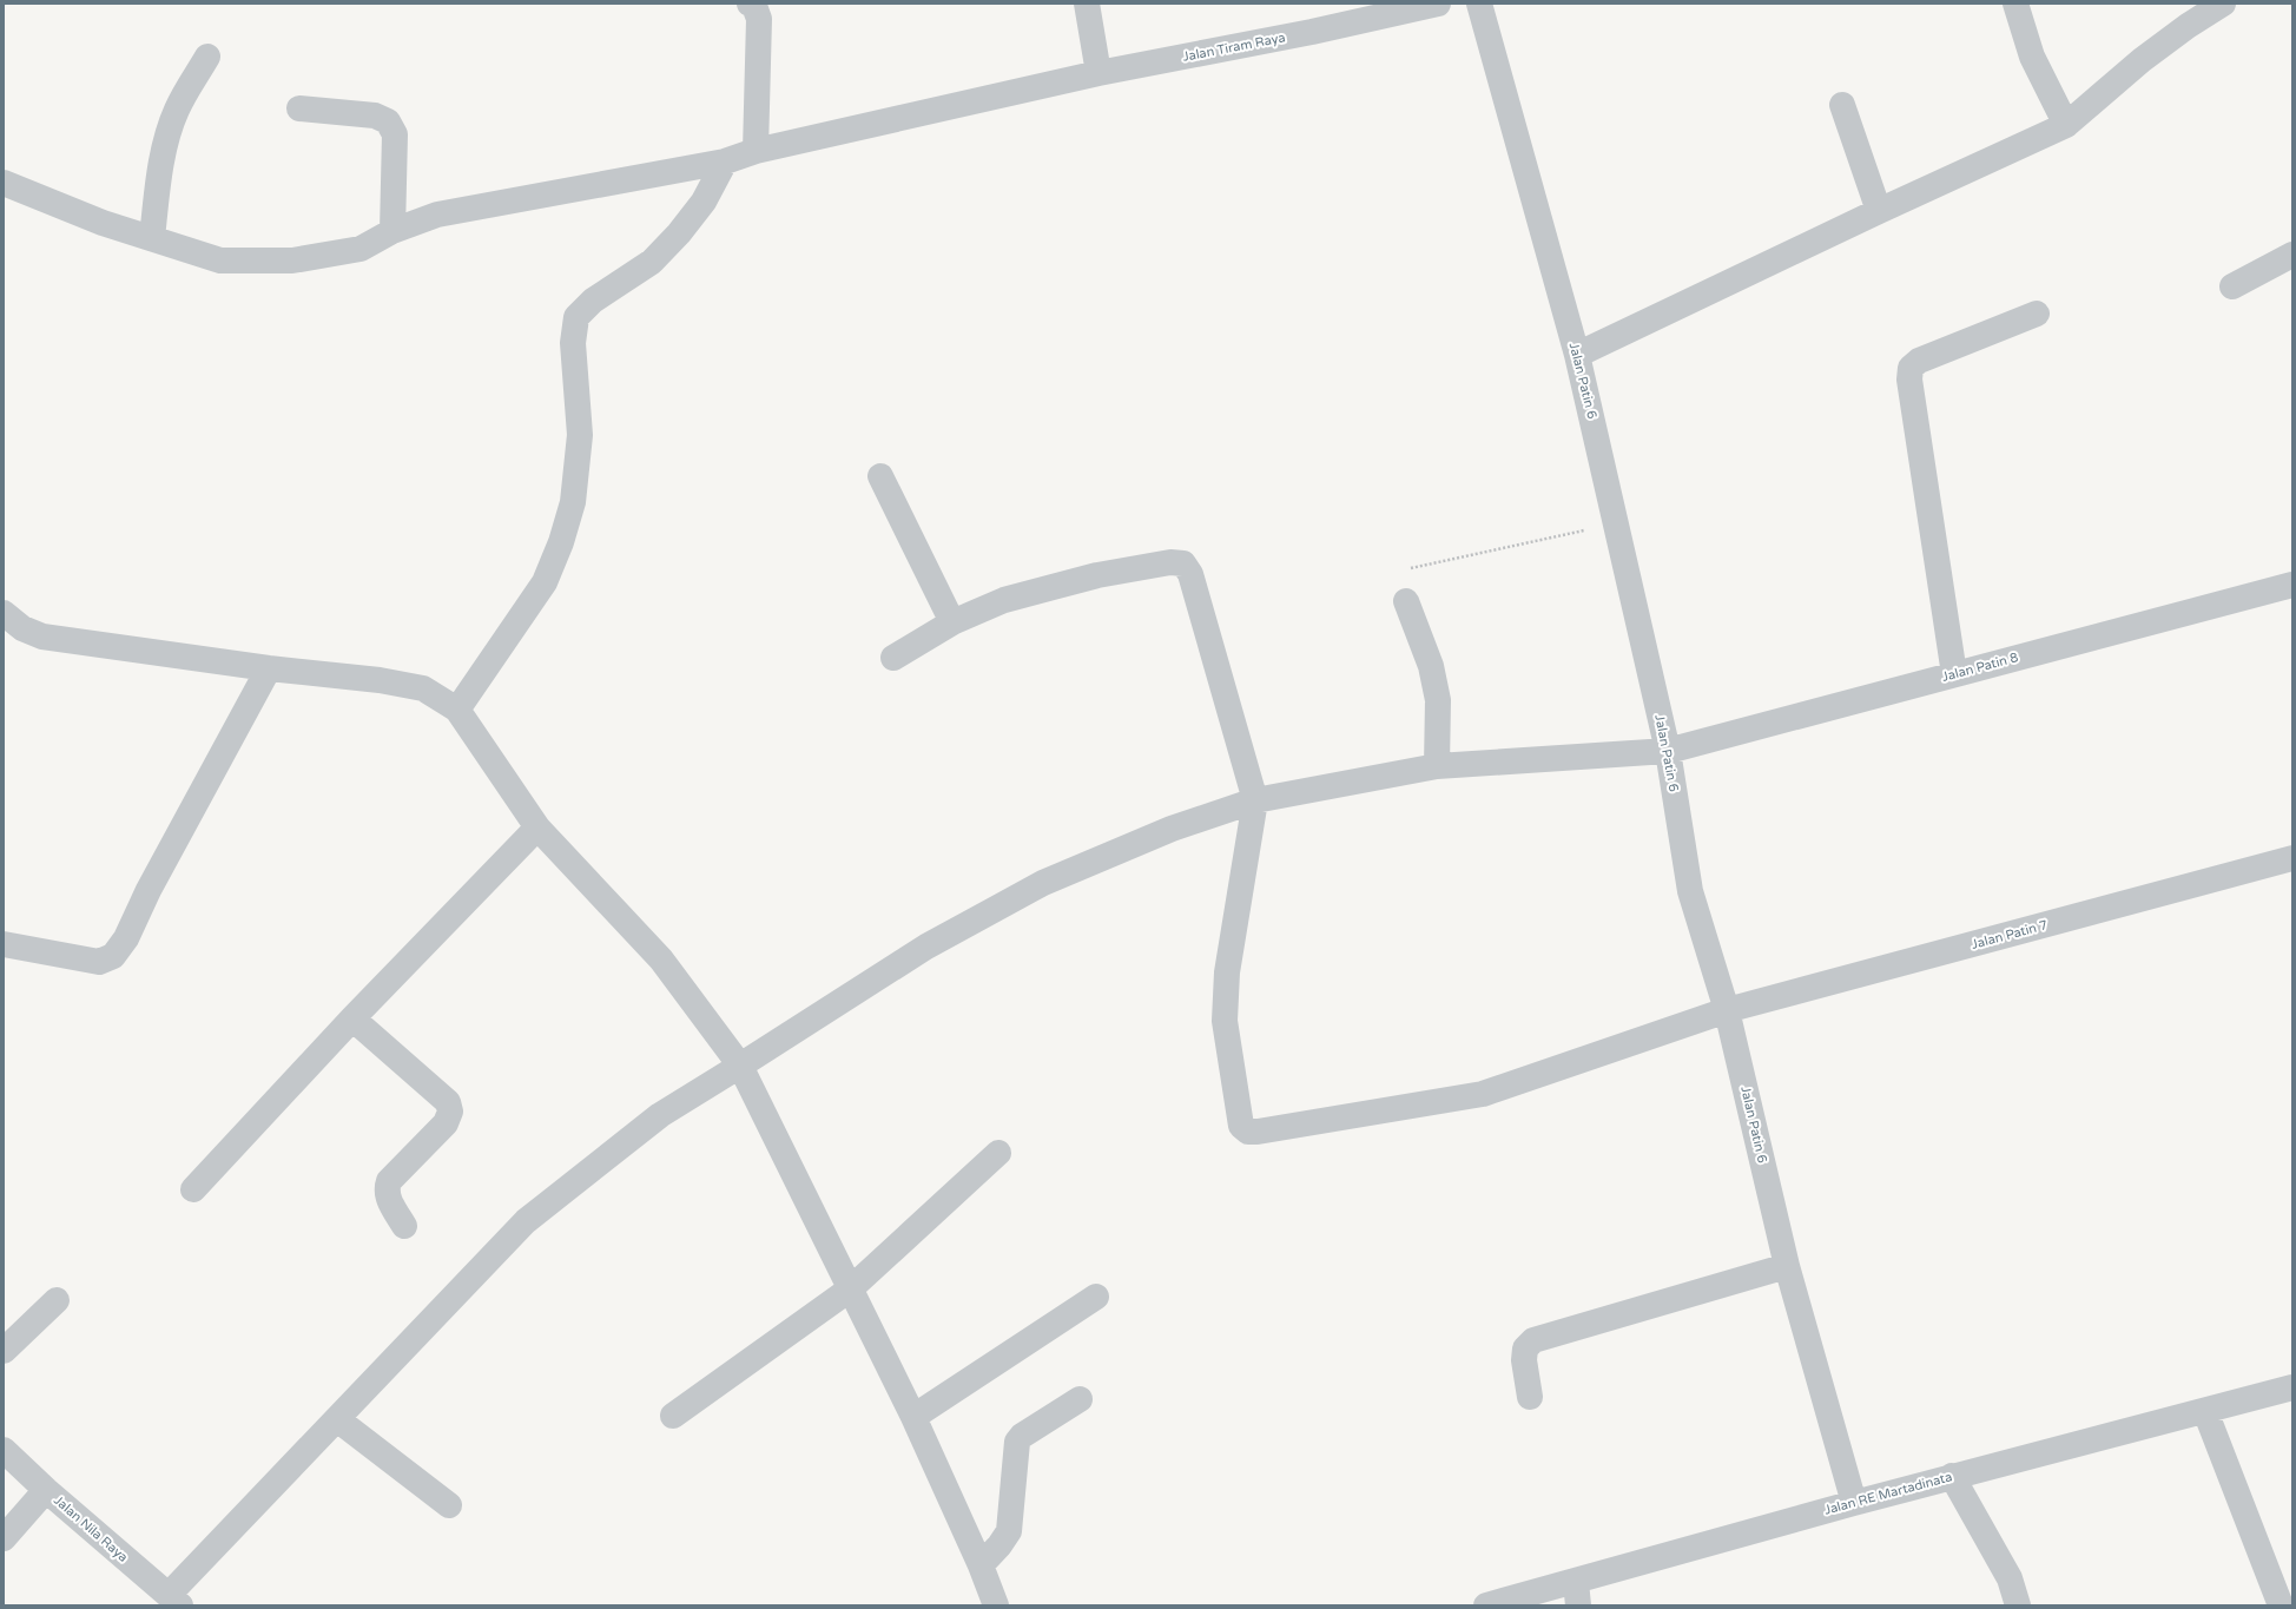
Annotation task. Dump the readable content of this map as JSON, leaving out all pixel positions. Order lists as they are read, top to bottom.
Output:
{
  "streets": {
    "street": [
      "Jalan Tiram Raya",
      "Jalan Patin 6",
      "Jalan Patin 8",
      "Jalan Patin 7",
      "Jalan RE Martadinata",
      "Jalan Nila Raya"
    ]
  },
  "crossings": [
    ["Jalan Patin 6", "Jalan Patin 8"],
    ["Jalan Patin 6", "Jalan Patin 7"],
    ["Jalan Patin 6", "Jalan RE Martadinata"],
    ["Jalan Patin 8", "Jalan Patin 7"],
    ["Jalan Patin 8", "Jalan Nila Raya"]
  ]
}
